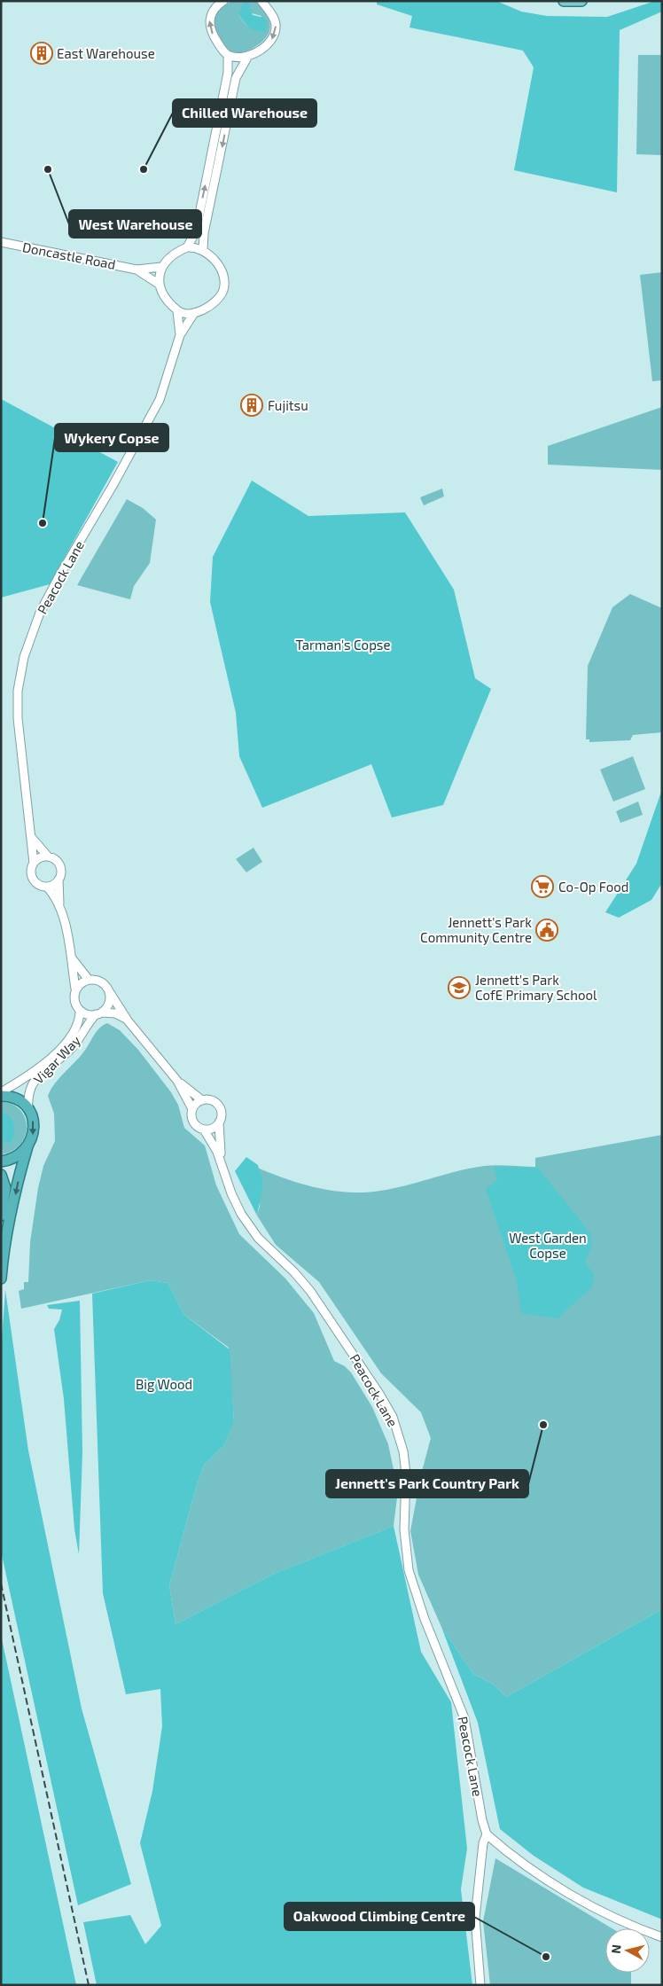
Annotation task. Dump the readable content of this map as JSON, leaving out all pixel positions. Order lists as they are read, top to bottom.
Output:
{
  "streets": {
    "street": ["Doncastle Road", "Peacock Lane", "Vigar Way"]
  },
  "crossings": [
    ["Doncastle Road", "Peacock Lane"]
  ],
  "parks": ["Tarman's Copse", "West Garden Copse", "Big Wood"],
  "places": {
    "building": ["East Warehouse", "Fujitsu"],
    "other": [
      "West Warehouse",
      "Chilled Warehouse",
      "Wykery Copse",
      "Jennett's Park Country Park",
      "Oakwood Climbing Centre"
    ],
    "supermarket": ["Co-Op Food"],
    "public building": ["Jennett's Park Community Centre"],
    "school or university": ["Jennett's Park CofE Primary School"]
  },
  "north": "left"
}
